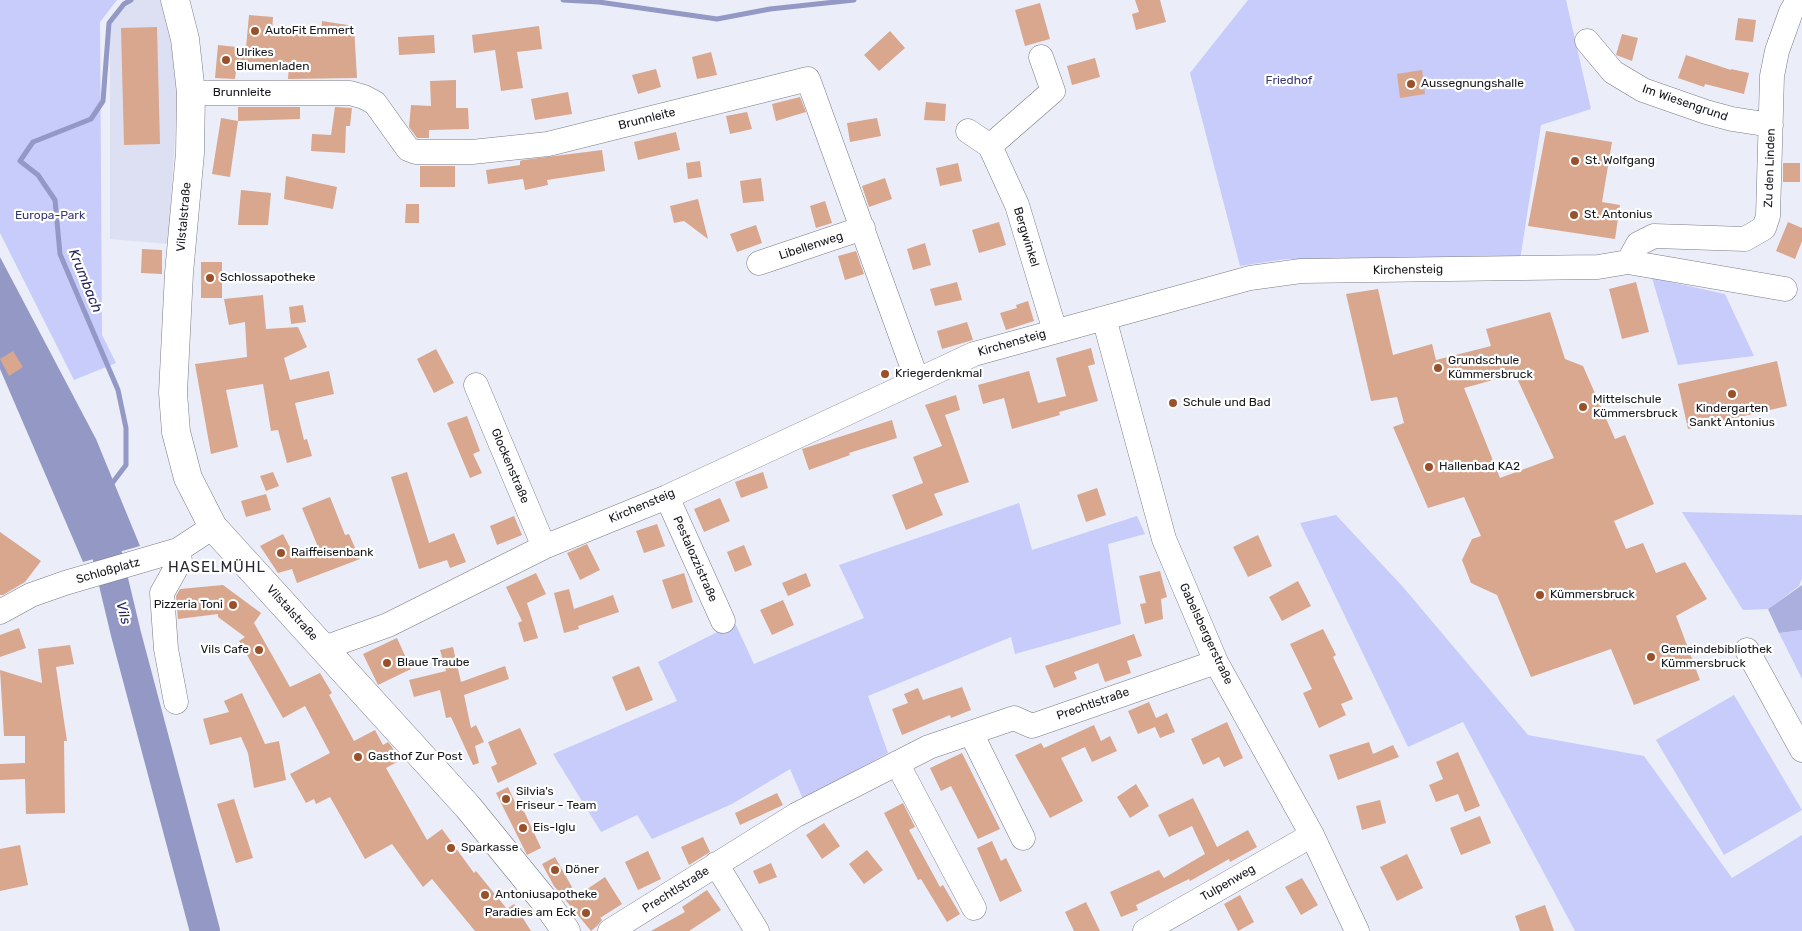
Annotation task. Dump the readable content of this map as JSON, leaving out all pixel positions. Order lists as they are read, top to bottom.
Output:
{
  "streets": {
    "main road": ["Vilstalstraße"],
    "street": [
      "Brunnleite",
      "Im Wiesengrund",
      "Zu den Linden",
      "Bergwinkel",
      "Libellenweg",
      "Kirchensteig",
      "Glockenstraße",
      "Pestalozzistraße",
      "Schloßplatz",
      "Gabelsbergerstraße",
      "Prechtlstraße",
      "Tulpenweg"
    ]
  },
  "crossings": [
    ["Brunnleite", "Vilstalstraße"],
    ["Brunnleite", "Libellenweg"],
    ["Brunnleite", "Kirchensteig"],
    ["Im Wiesengrund", "Zu den Linden"],
    ["Zu den Linden", "Kirchensteig"],
    ["Vilstalstraße", "Kirchensteig"],
    ["Vilstalstraße", "Schloßplatz"],
    ["Bergwinkel", "Kirchensteig"],
    ["Kirchensteig", "Glockenstraße"],
    ["Kirchensteig", "Pestalozzistraße"],
    ["Kirchensteig", "Gabelsbergerstraße"],
    ["Gabelsbergerstraße", "Prechtlstraße"],
    ["Gabelsbergerstraße", "Tulpenweg"]
  ],
  "districts": ["HASELMÜHL"],
  "water": ["Krumbach", "Vils"],
  "parks": ["Friedhof", "Europa-Park"],
  "places": [
    "AutoFit Emmert",
    "Ulrikes Blumenladen",
    "Aussegnungshalle",
    "St. Wolfgang",
    "St. Antonius",
    "Schlossapotheke",
    "Grundschule Kümmersbruck",
    "Kriegerdenkmal",
    "Kindergarten Sankt Antonius",
    "Schule und Bad",
    "Mittelschule Kümmersbruck",
    "Hallenbad KA2",
    "Raiffeisenbank",
    "Kümmersbruck",
    "Pizzeria Toni",
    "Vils Cafe",
    "Gemeindebibliothek Kümmersbruck",
    "Blaue Traube",
    "Gasthof Zur Post",
    "Silvia's Friseur - Team",
    "Eis-Iglu",
    "Sparkasse",
    "Döner",
    "Antoniusapotheke",
    "Paradies am Eck"
  ]
}
